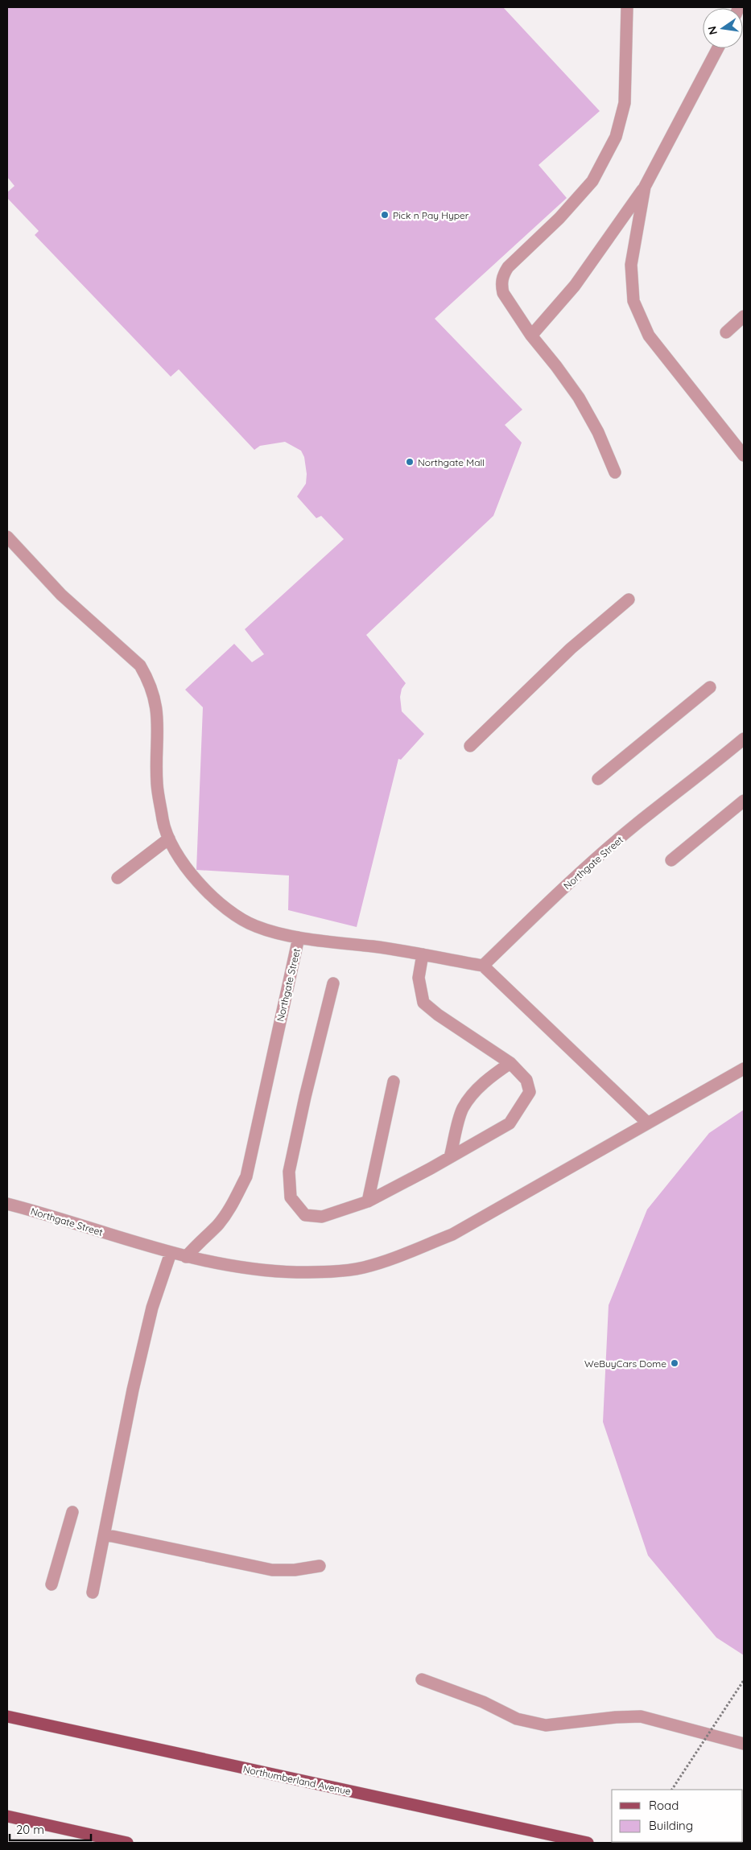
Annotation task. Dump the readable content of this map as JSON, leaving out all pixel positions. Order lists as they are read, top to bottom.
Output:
{
  "streets": {
    "main road": ["Northumberland Avenue"],
    "lane": ["Northgate Street"]
  },
  "places": ["Pick n Pay Hyper", "Northgate Mall", "WeBuyCars Dome"],
  "legend": ["Road", "Building"],
  "scale_bar": "20 m",
  "north": "left"
}
